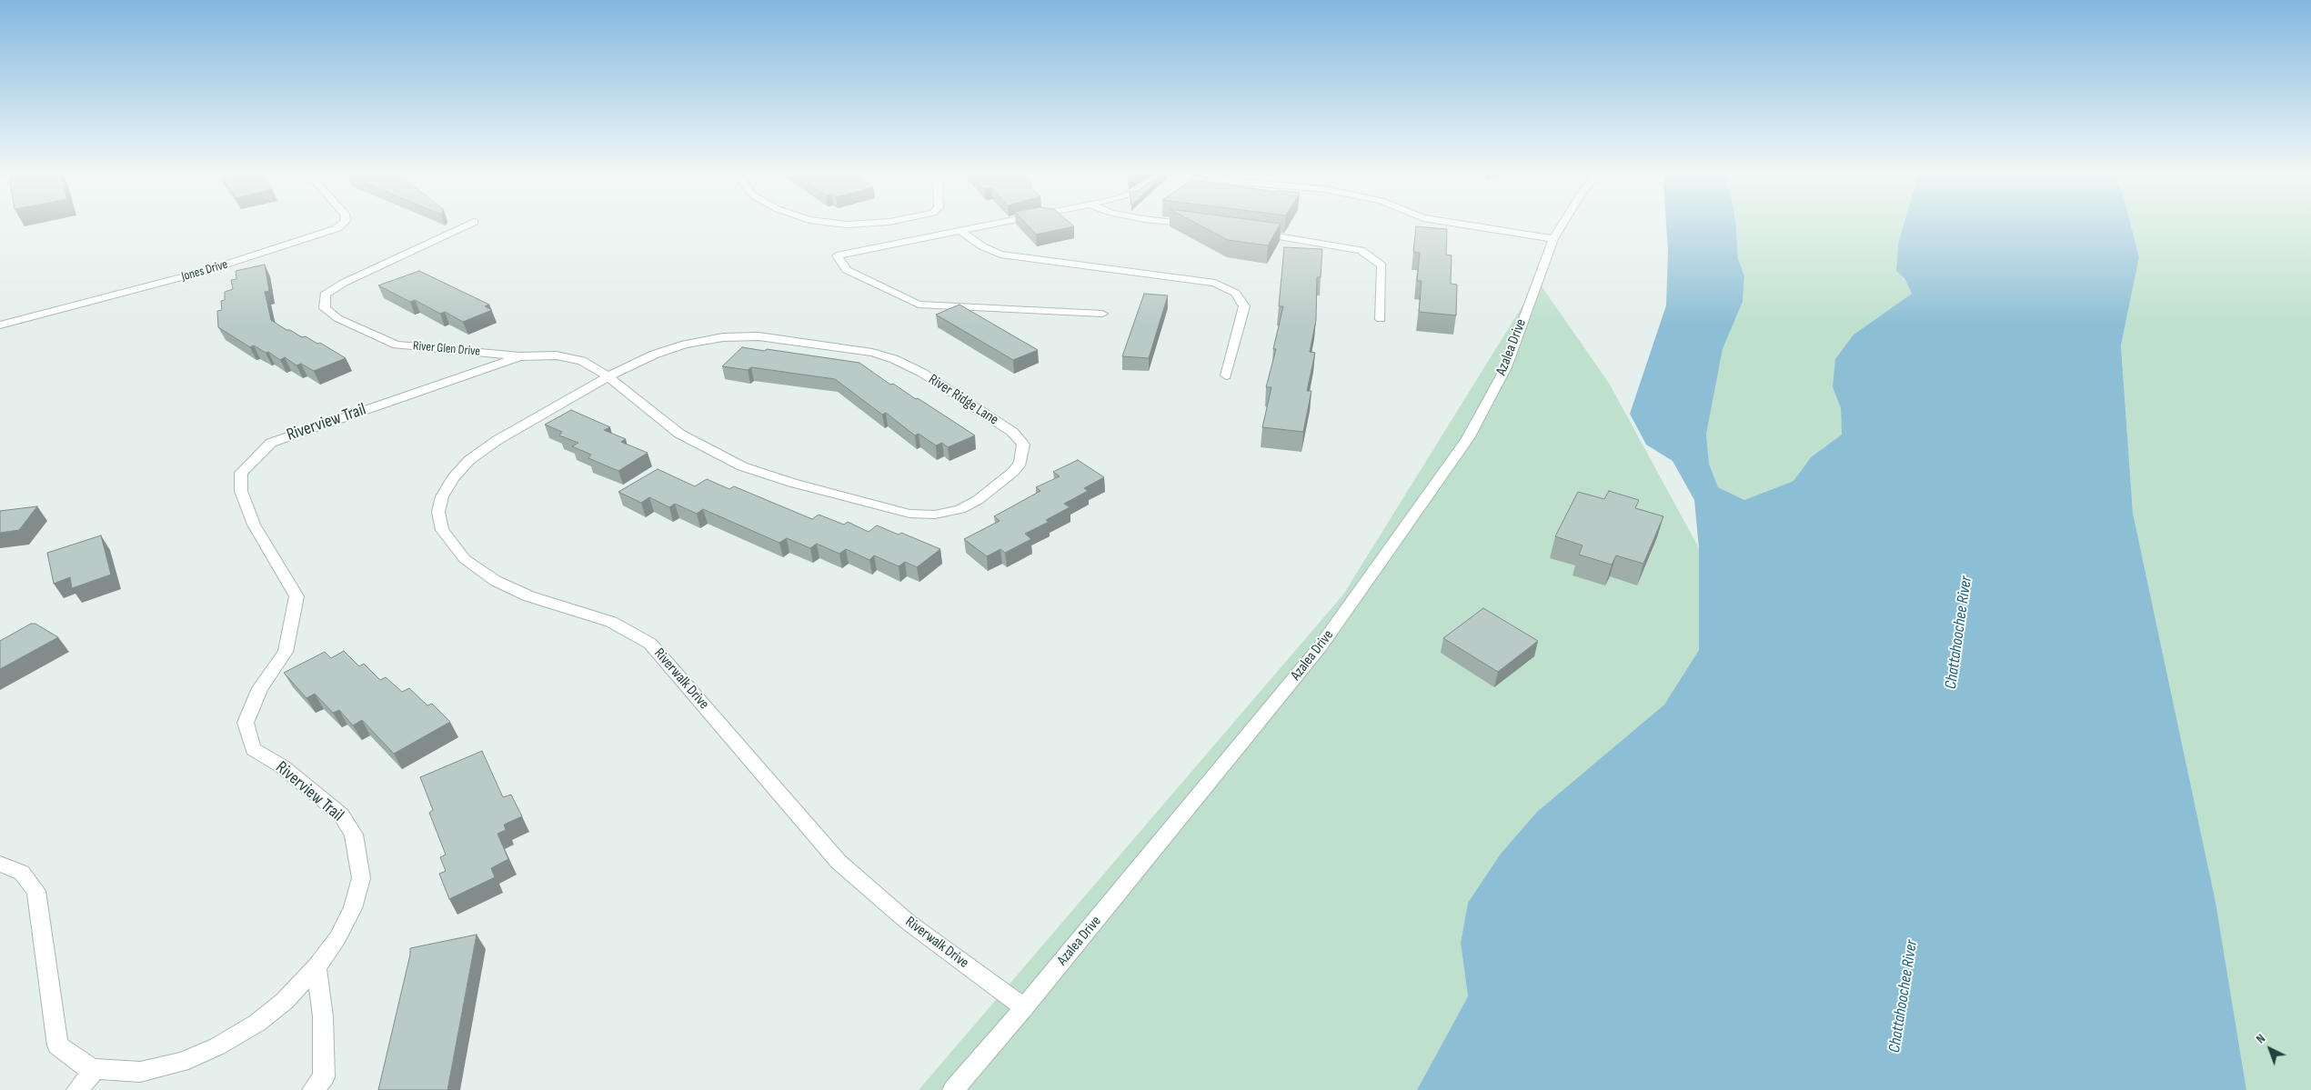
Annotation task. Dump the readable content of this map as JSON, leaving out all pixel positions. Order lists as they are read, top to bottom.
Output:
{
  "streets": {
    "street": [
      "Jones Drive",
      "Azalea Drive",
      "River Glen Drive",
      "River Ridge Lane",
      "Riverview Trail",
      "Riverwalk Drive"
    ]
  },
  "crossings": [
    ["Azalea Drive", "Riverwalk Drive"],
    ["River Glen Drive", "River Ridge Lane"],
    ["River Glen Drive", "Riverview Trail"],
    ["River Glen Drive", "Riverwalk Drive"],
    ["River Ridge Lane", "Riverwalk Drive"]
  ],
  "water": ["Chattahoochee River"],
  "north": "top left"
}
